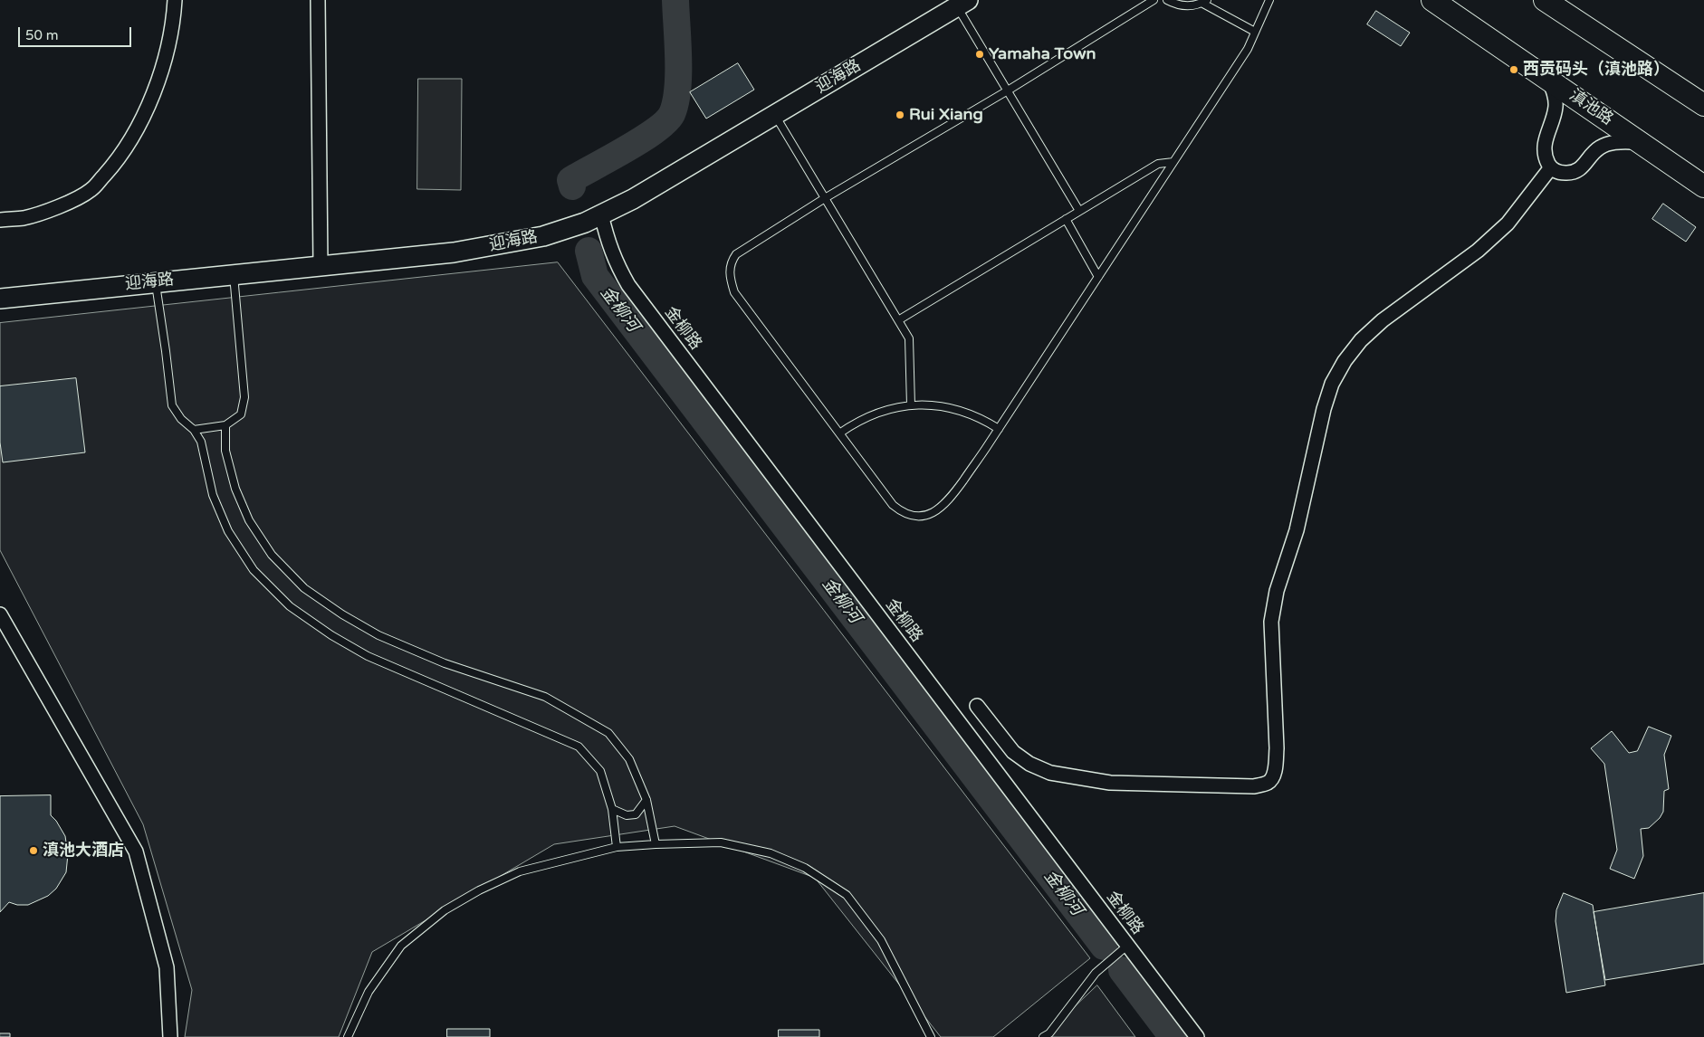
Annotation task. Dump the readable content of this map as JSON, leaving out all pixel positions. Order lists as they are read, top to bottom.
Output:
{
  "streets": {
    "main road": ["滇池路"],
    "street": ["迎海路", "金柳路"]
  },
  "crossings": [
    ["迎海路", "金柳路"]
  ],
  "water": ["金柳河"],
  "places": [
    "Yamaha Town",
    "西贡码头（滇池路）",
    "Rui Xiang",
    "滇池大酒店"
  ],
  "scale_bar": "50 m"
}
